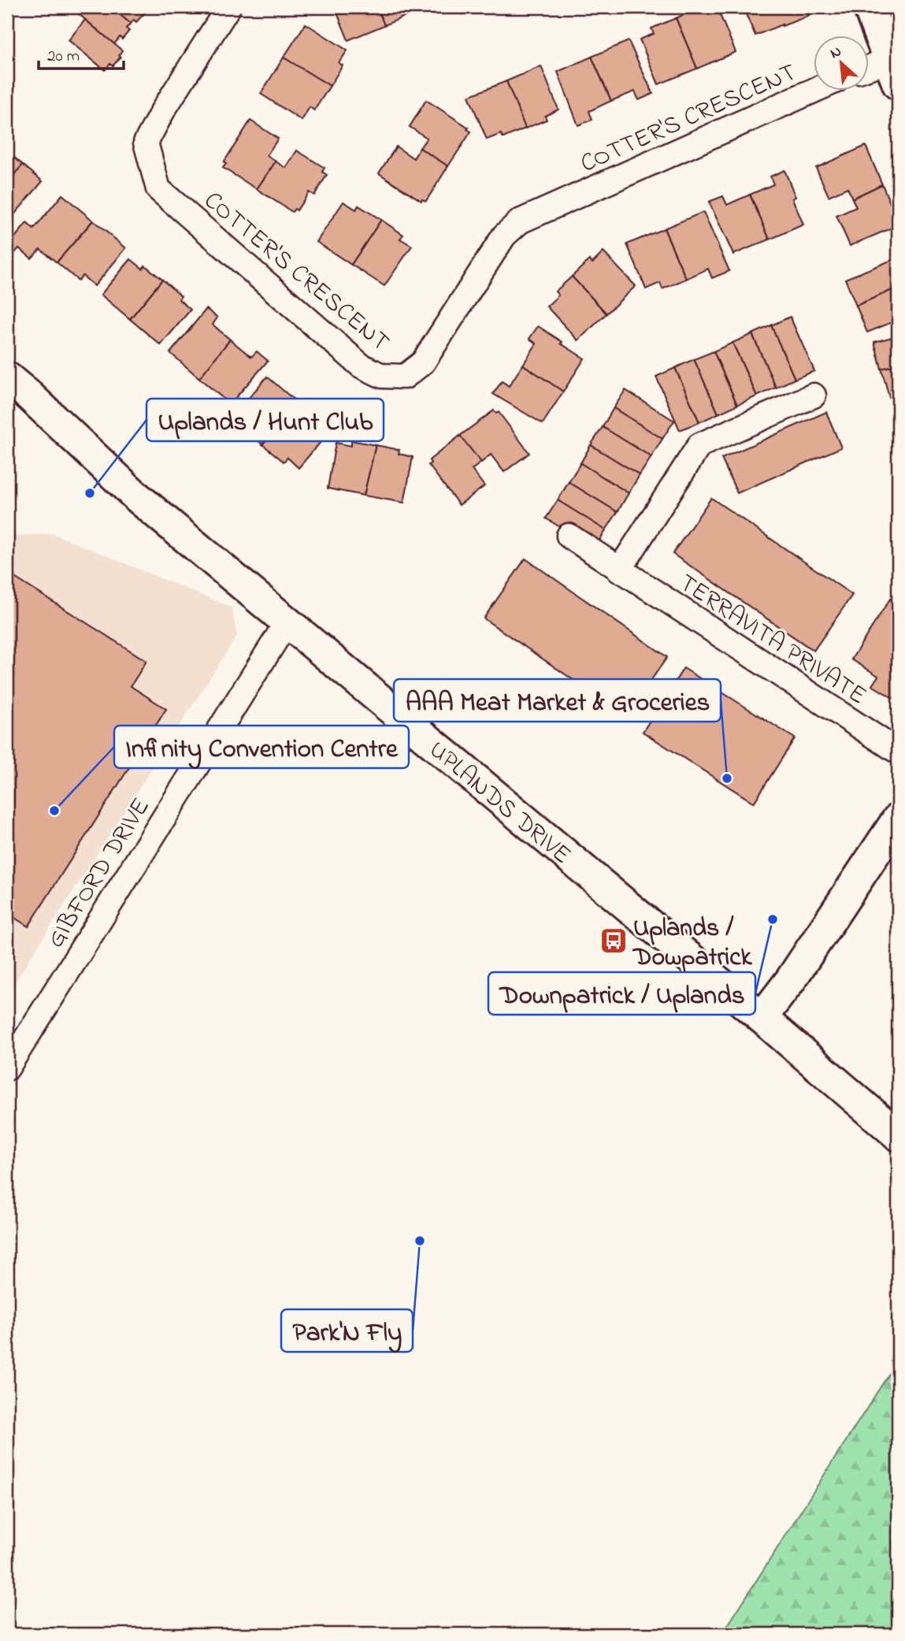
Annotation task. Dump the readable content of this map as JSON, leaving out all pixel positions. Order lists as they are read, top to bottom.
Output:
{
  "streets": {
    "main road": ["UPLANDS DRIVE"],
    "street": ["COTTER'S CRESCENT", "TERRAVITA PRIVATE", "GIBFORD DRIVE"]
  },
  "crossings": [
    ["UPLANDS DRIVE", "GIBFORD DRIVE"]
  ],
  "places": {
    "other": [
      "Uplands / Hunt Club",
      "AAA Meat Market & Groceries",
      "Infinity Convention Centre",
      "Downpatrick / Uplands",
      "Park'N Fly"
    ],
    "bus stop": ["Uplands / Dowpatrick"]
  },
  "scale_bar": "20 m",
  "north": "top left"
}
